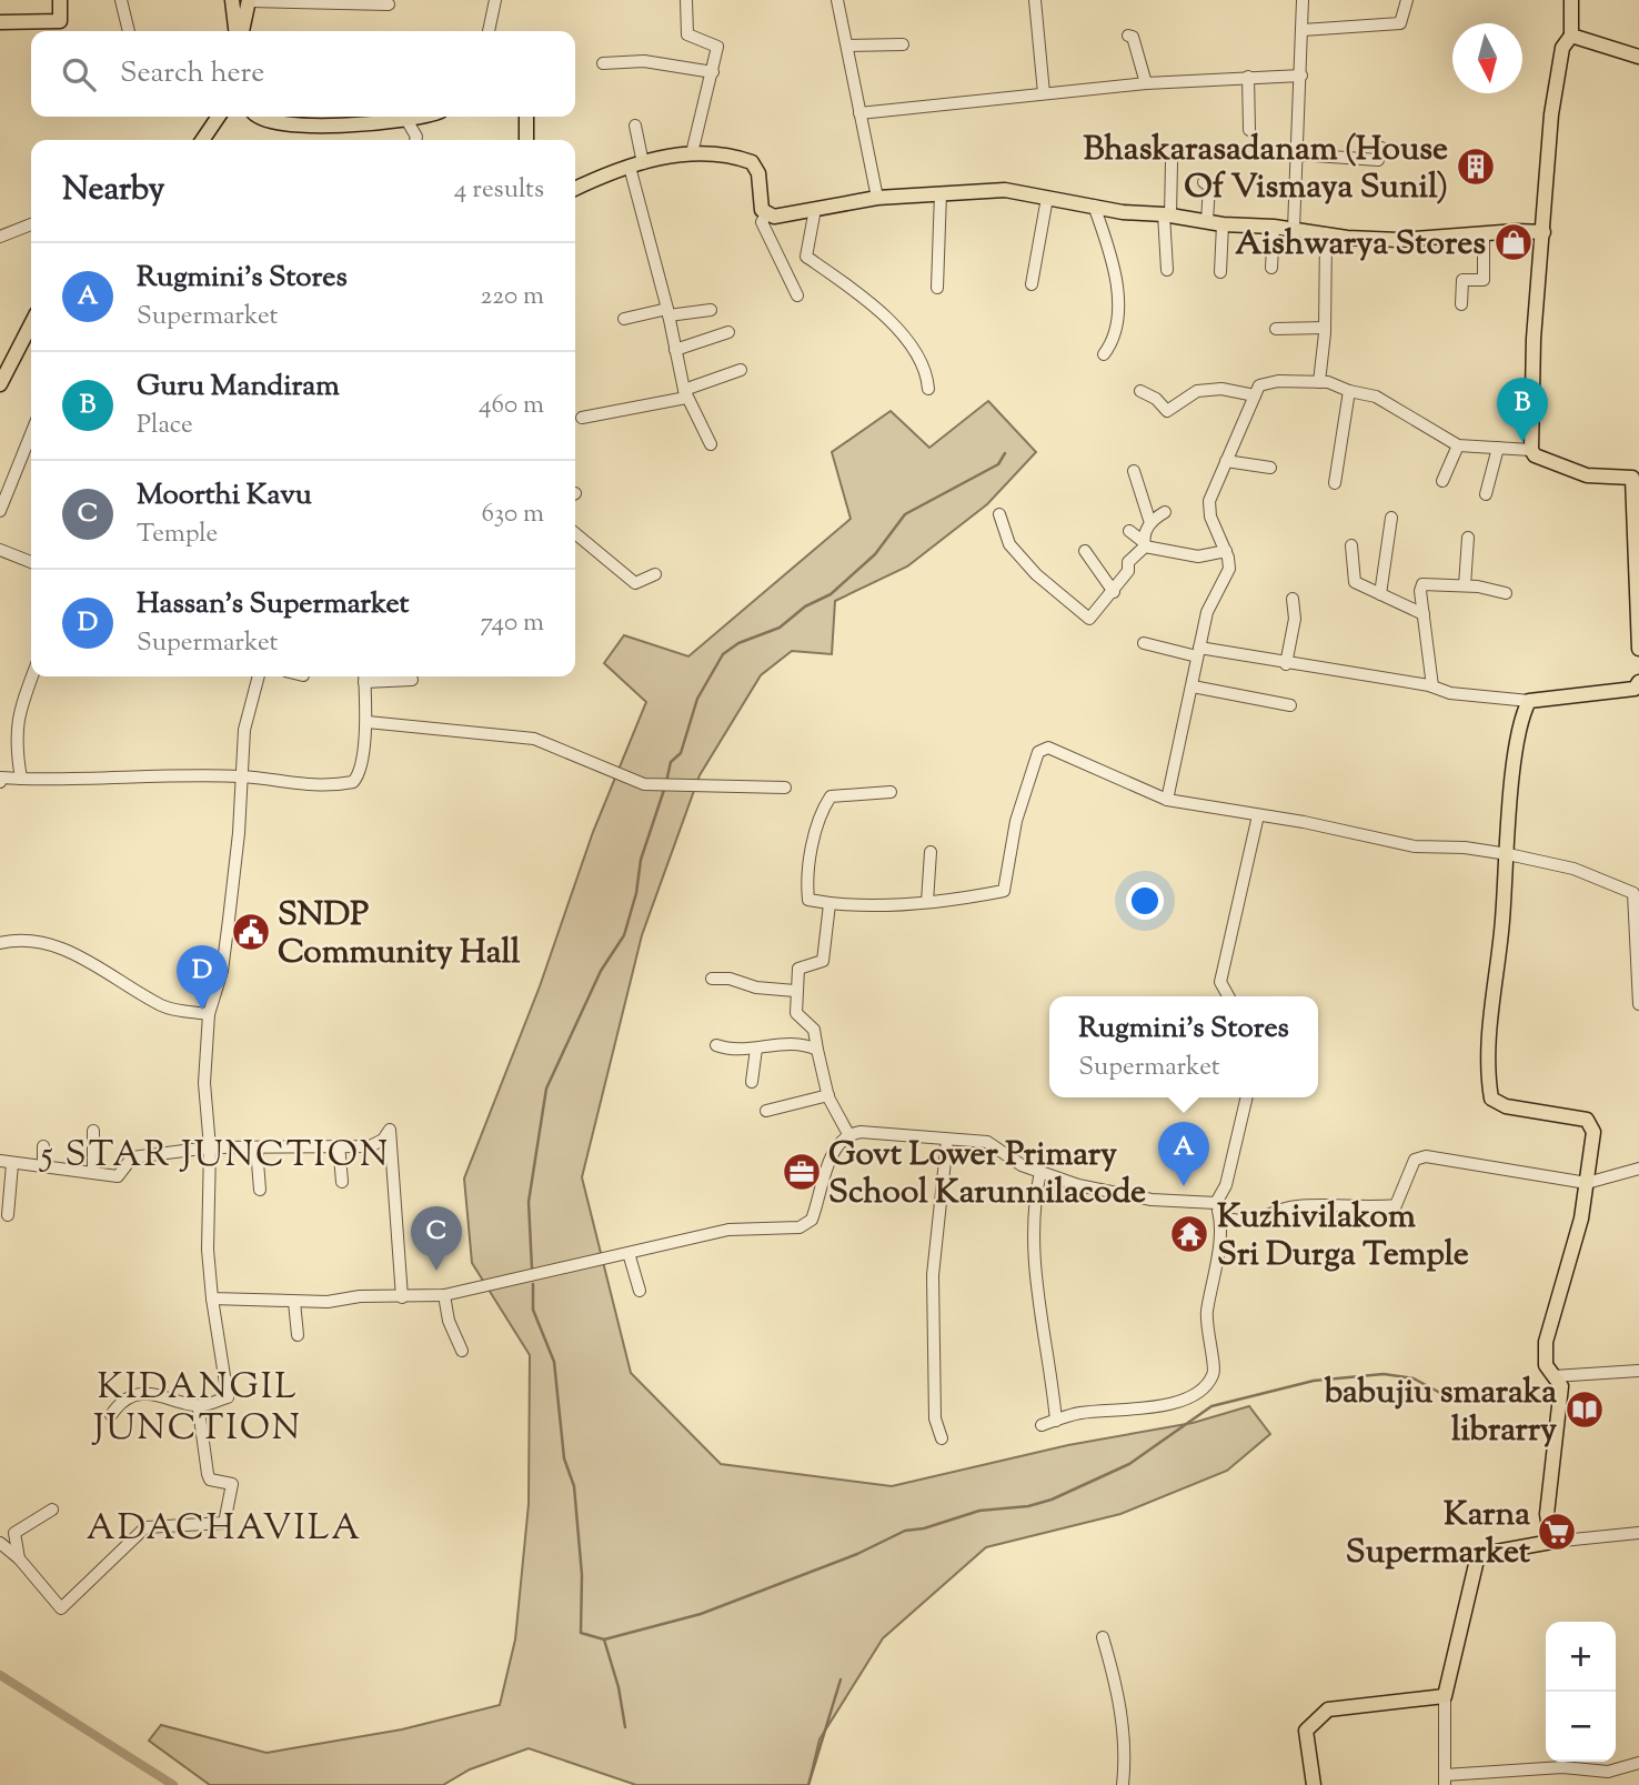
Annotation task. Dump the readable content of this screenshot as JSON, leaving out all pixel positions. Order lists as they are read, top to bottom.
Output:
{
  "districts": ["5 STAR JUNCTION", "KIDANGIL JUNCTION", "ADACHAVILA"],
  "places": {
    "building": ["Bhaskarasadanam (House Of Vismaya Sunil)"],
    "shop": ["Aishwarya Stores"],
    "public building": ["SNDP Community Hall"],
    "office": ["Govt Lower Primary School Karunnilacode"],
    "temple": ["Kuzhivilakom Sri Durga Temple"],
    "library": ["babujiu smaraka librarry"],
    "supermarket": ["Karna Supermarket"]
  },
  "north": "bottom",
  "page": {
    "search": "Search here",
    "heading": ["Nearby", "4 results"],
    "list": [
      {
        "mark": "A",
        "name": "Rugmini's Stores",
        "note": "Supermarket",
        "value": "220 m"
      },
      {
        "mark": "B",
        "name": "Guru Mandiram",
        "note": "Place",
        "value": "460 m"
      },
      {
        "mark": "C",
        "name": "Moorthi Kavu",
        "note": "Temple",
        "value": "630 m"
      },
      {
        "mark": "D",
        "name": "Hassan's Supermarket",
        "note": "Supermarket",
        "value": "740 m"
      }
    ],
    "pins": [
      "B",
      "D",
      "A",
      "C"
    ],
    "popup": ["Rugmini's Stores", "Supermarket"],
    "map_buttons": ["+", "−"]
  }
}
